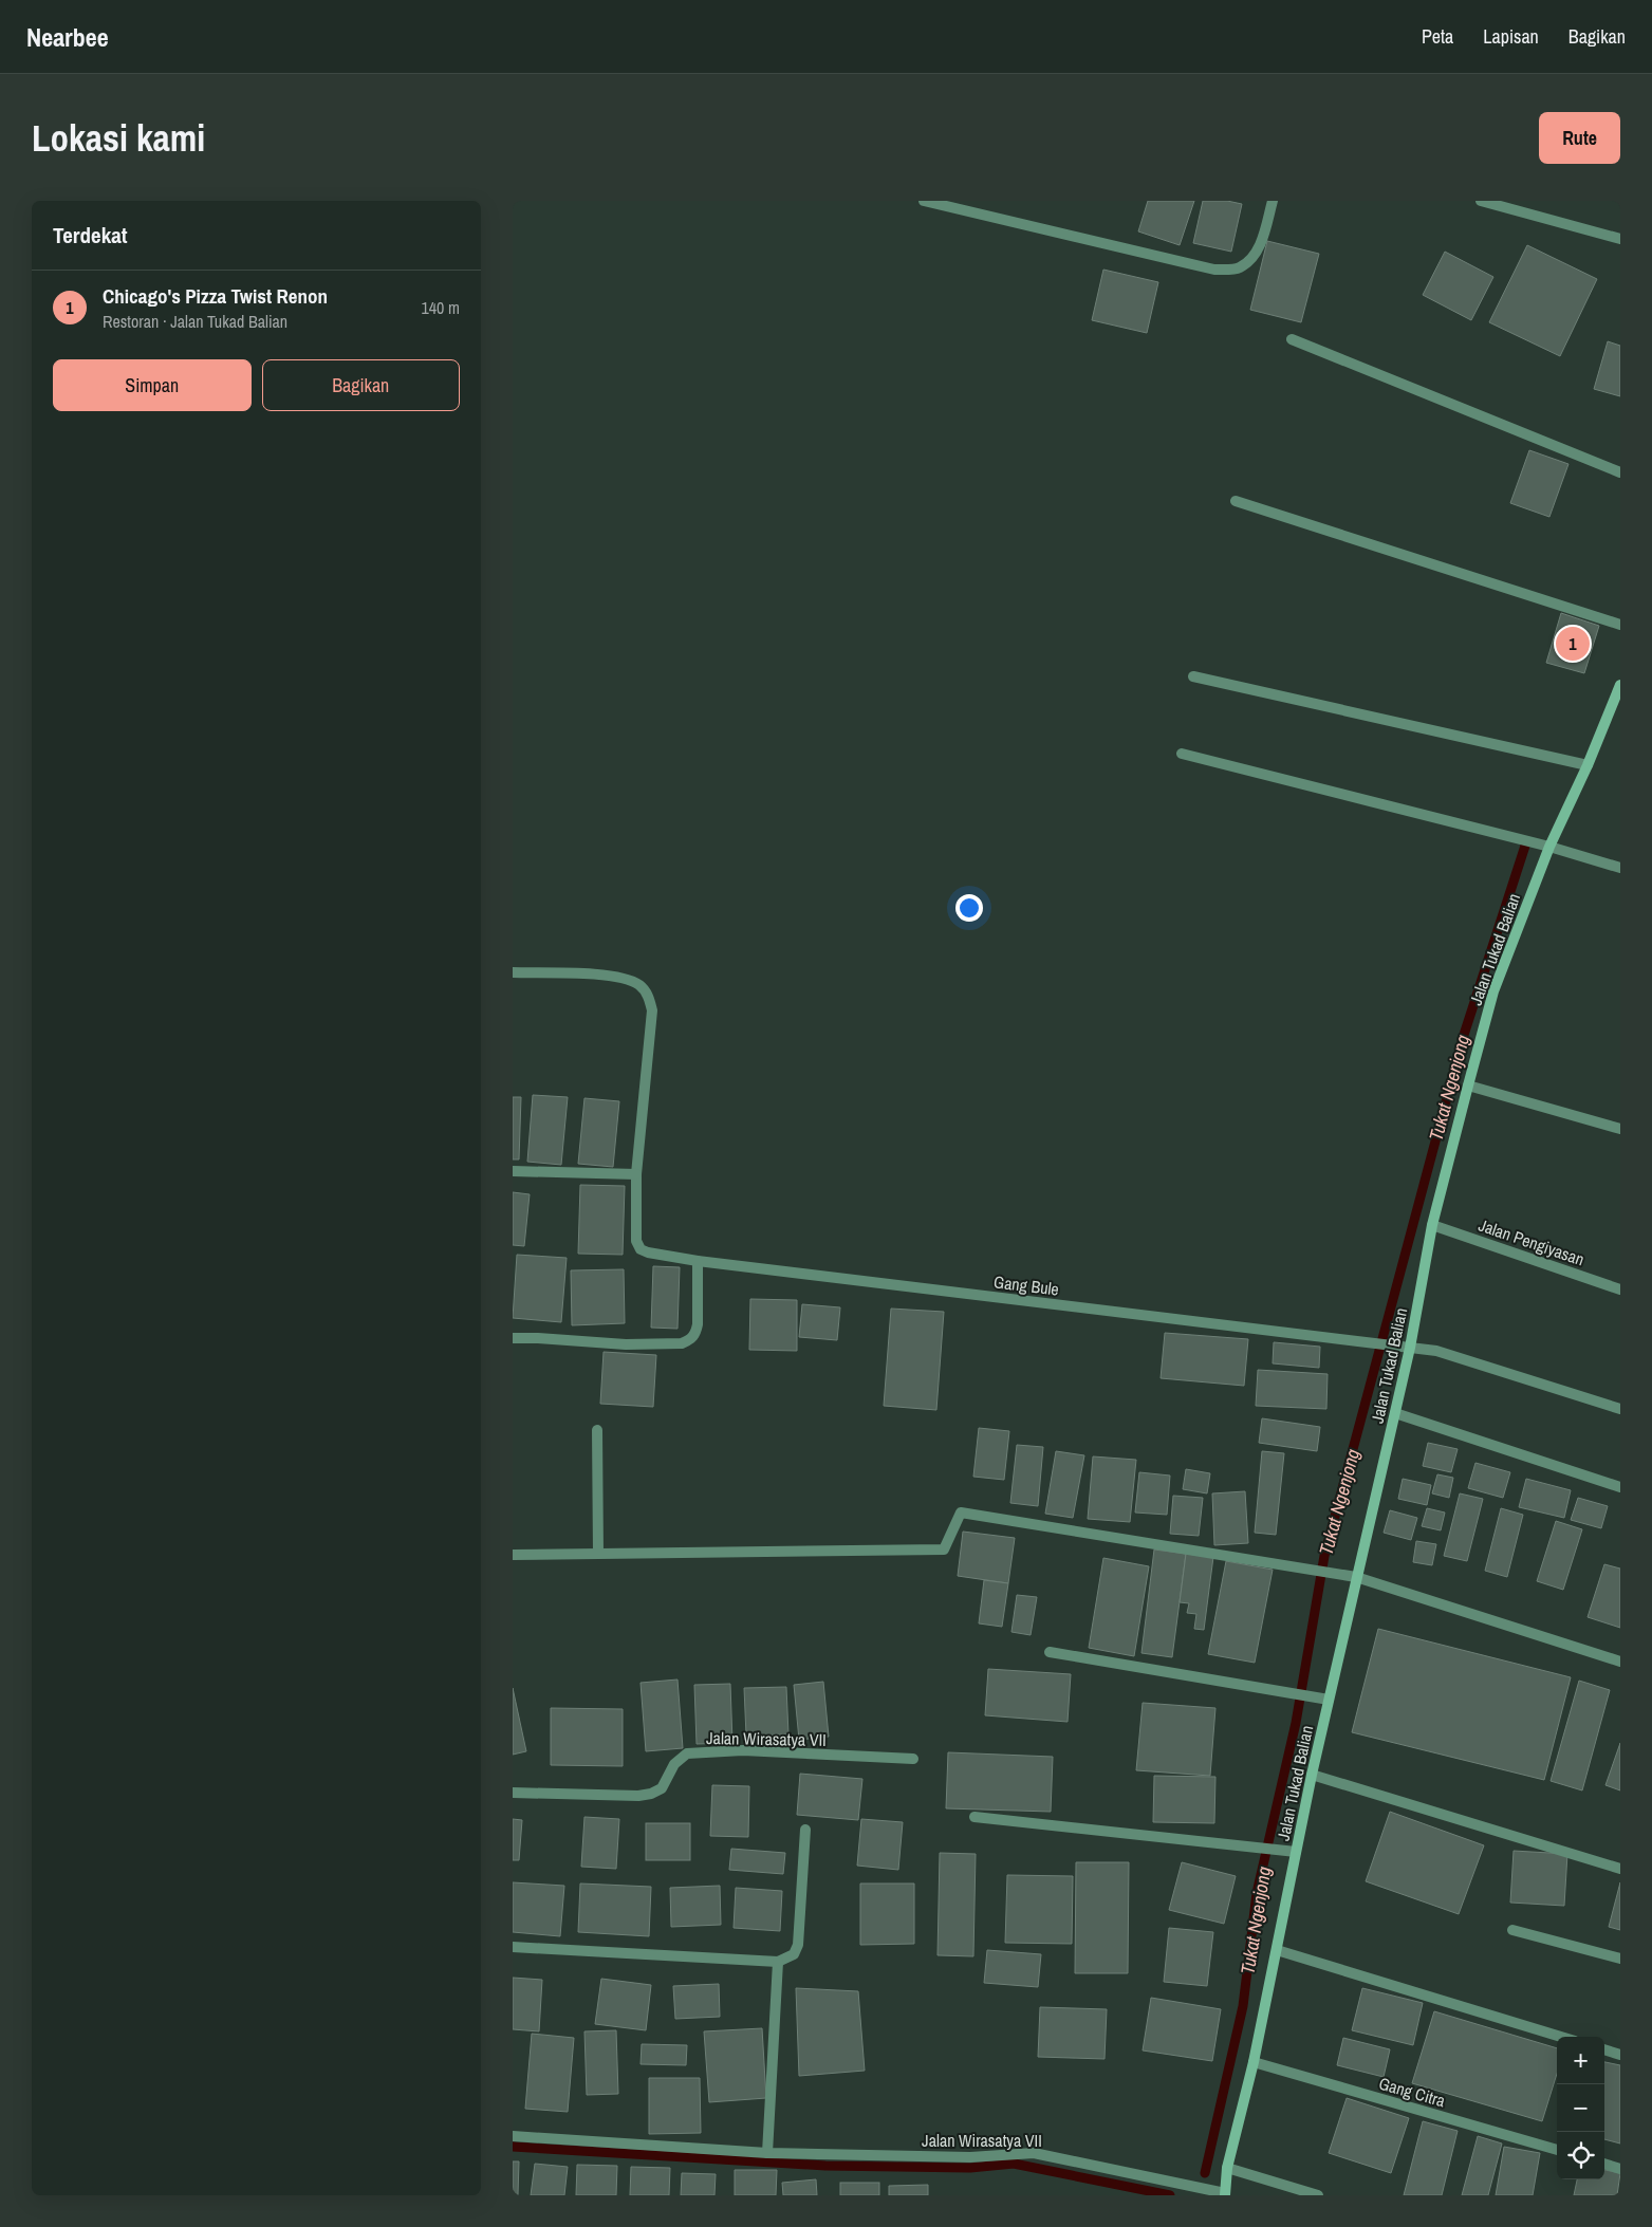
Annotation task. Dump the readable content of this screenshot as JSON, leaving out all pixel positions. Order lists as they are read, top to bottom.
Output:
{
  "streets": {
    "street": [
      "Jalan Tukad Balian",
      "Jalan Pengiyasan",
      "Gang Bule",
      "Jalan Wirasatya VII",
      "Gang Citra"
    ]
  },
  "crossings": [
    ["Jalan Tukad Balian", "Jalan Pengiyasan"],
    ["Jalan Tukad Balian", "Gang Bule"],
    ["Jalan Tukad Balian", "Jalan Wirasatya VII"],
    ["Jalan Tukad Balian", "Gang Citra"]
  ],
  "water": ["Tukat Ngenjong"],
  "page": {
    "header": "Nearbee",
    "nav": ["Peta", "Lapisan", "Bagikan"],
    "buttons": [
      "Rute",
      ["Simpan", "Bagikan"]
    ],
    "title": "Lokasi kami",
    "heading": "Terdekat",
    "list": [
      {
        "mark": "1",
        "name": "Chicago's Pizza Twist Renon",
        "note": "Restoran · Jalan Tukad Balian",
        "value": "140 m"
      }
    ],
    "pins": "1",
    "map_buttons": ["+", "−"]
  }
}
